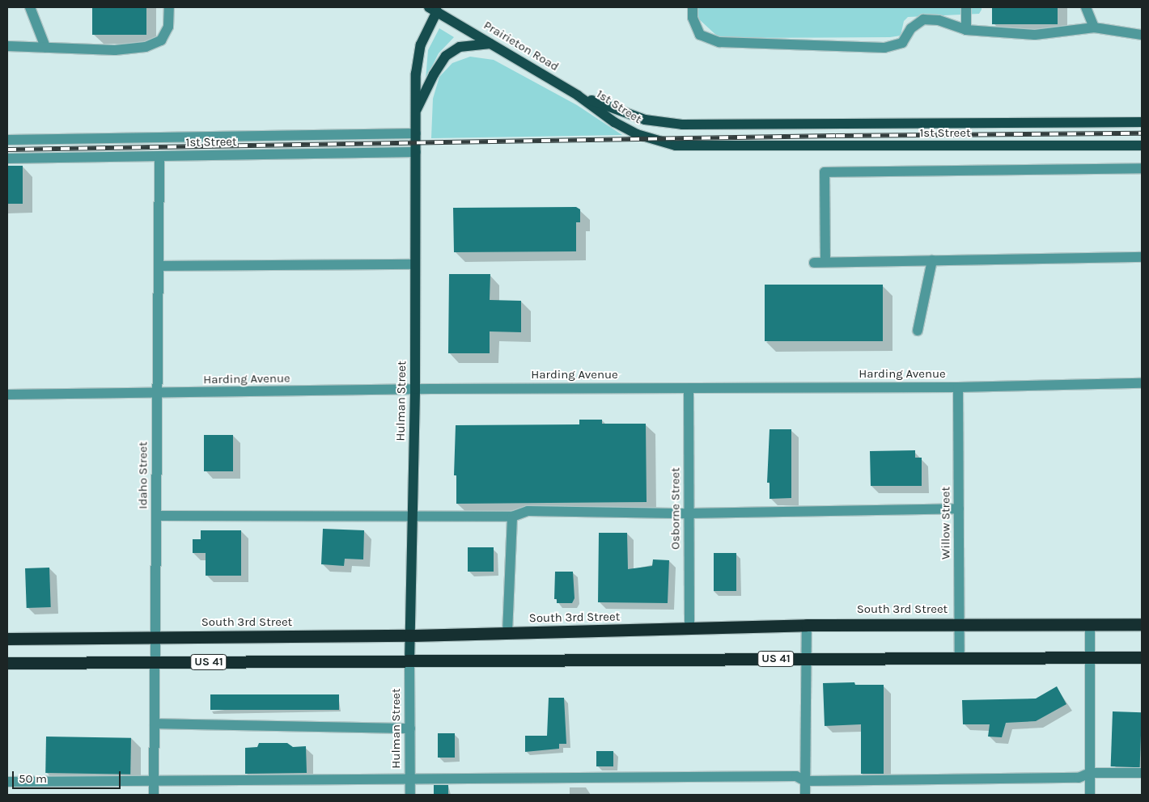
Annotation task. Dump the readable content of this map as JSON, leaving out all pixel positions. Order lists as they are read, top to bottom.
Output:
{
  "streets": {
    "highway": ["South 3rd Street", "US 41"],
    "main road": ["Prairieton Road", "1st Street", "Hulman Street"],
    "street": [
      "Harding Avenue",
      "Idaho Street",
      "Osborne Street",
      "Willow Street"
    ]
  },
  "crossings": [
    ["Prairieton Road", "1st Street"],
    ["Prairieton Road", "Hulman Street"],
    ["1st Street", "Hulman Street"],
    ["1st Street", "Idaho Street"],
    ["Harding Avenue", "Hulman Street"],
    ["Harding Avenue", "Idaho Street"],
    ["Harding Avenue", "Osborne Street"],
    ["Harding Avenue", "Willow Street"],
    ["Hulman Street", "South 3rd Street"],
    ["Hulman Street", "US 41"],
    ["Idaho Street", "South 3rd Street"],
    ["Idaho Street", "US 41"],
    ["Osborne Street", "South 3rd Street"],
    ["Willow Street", "South 3rd Street"],
    ["Willow Street", "US 41"]
  ],
  "scale_bar": "50 m"
}
